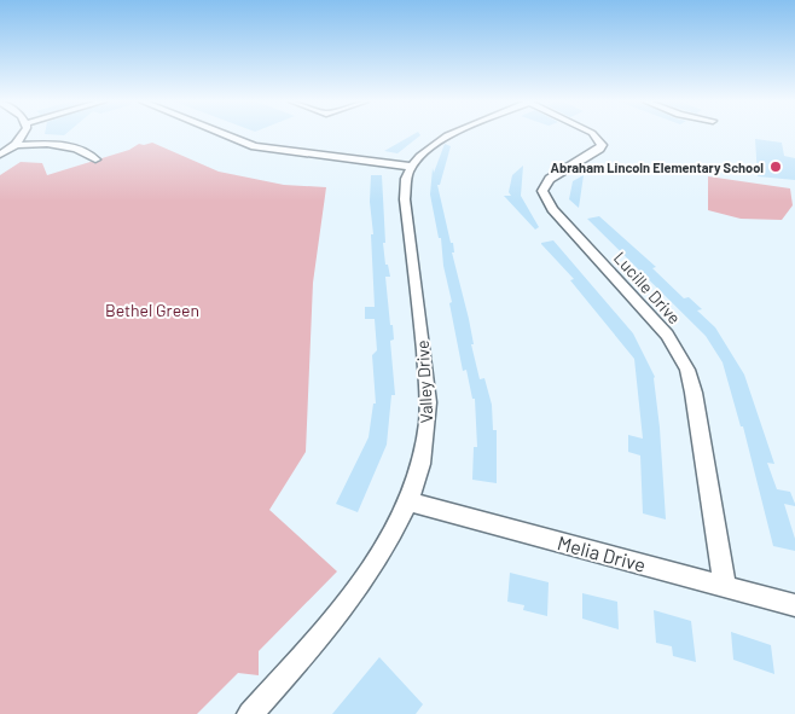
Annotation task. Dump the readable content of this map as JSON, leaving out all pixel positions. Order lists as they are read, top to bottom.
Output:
{
  "streets": {
    "street": ["Lucille Drive", "Valley Drive", "Melia Drive"]
  },
  "crossings": [
    ["Lucille Drive", "Melia Drive"],
    ["Valley Drive", "Melia Drive"]
  ],
  "parks": ["Bethel Green"],
  "places": ["Abraham Lincoln Elementary School"]
}
